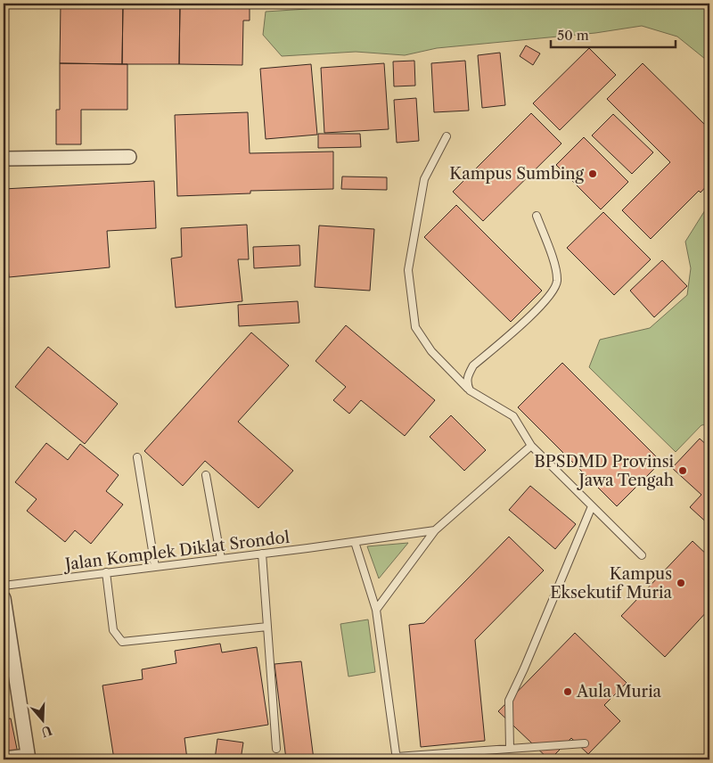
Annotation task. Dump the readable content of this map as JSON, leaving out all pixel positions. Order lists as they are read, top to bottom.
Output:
{
  "streets": {
    "lane": ["Jalan Komplek Diklat Srondol"]
  },
  "places": [
    "Kampus Sumbing",
    "BPSDMD Provinsi Jawa Tengah",
    "Kampus Eksekutif Muria",
    "Aula Muria"
  ],
  "scale_bar": "50 m",
  "north": "bottom"
}
